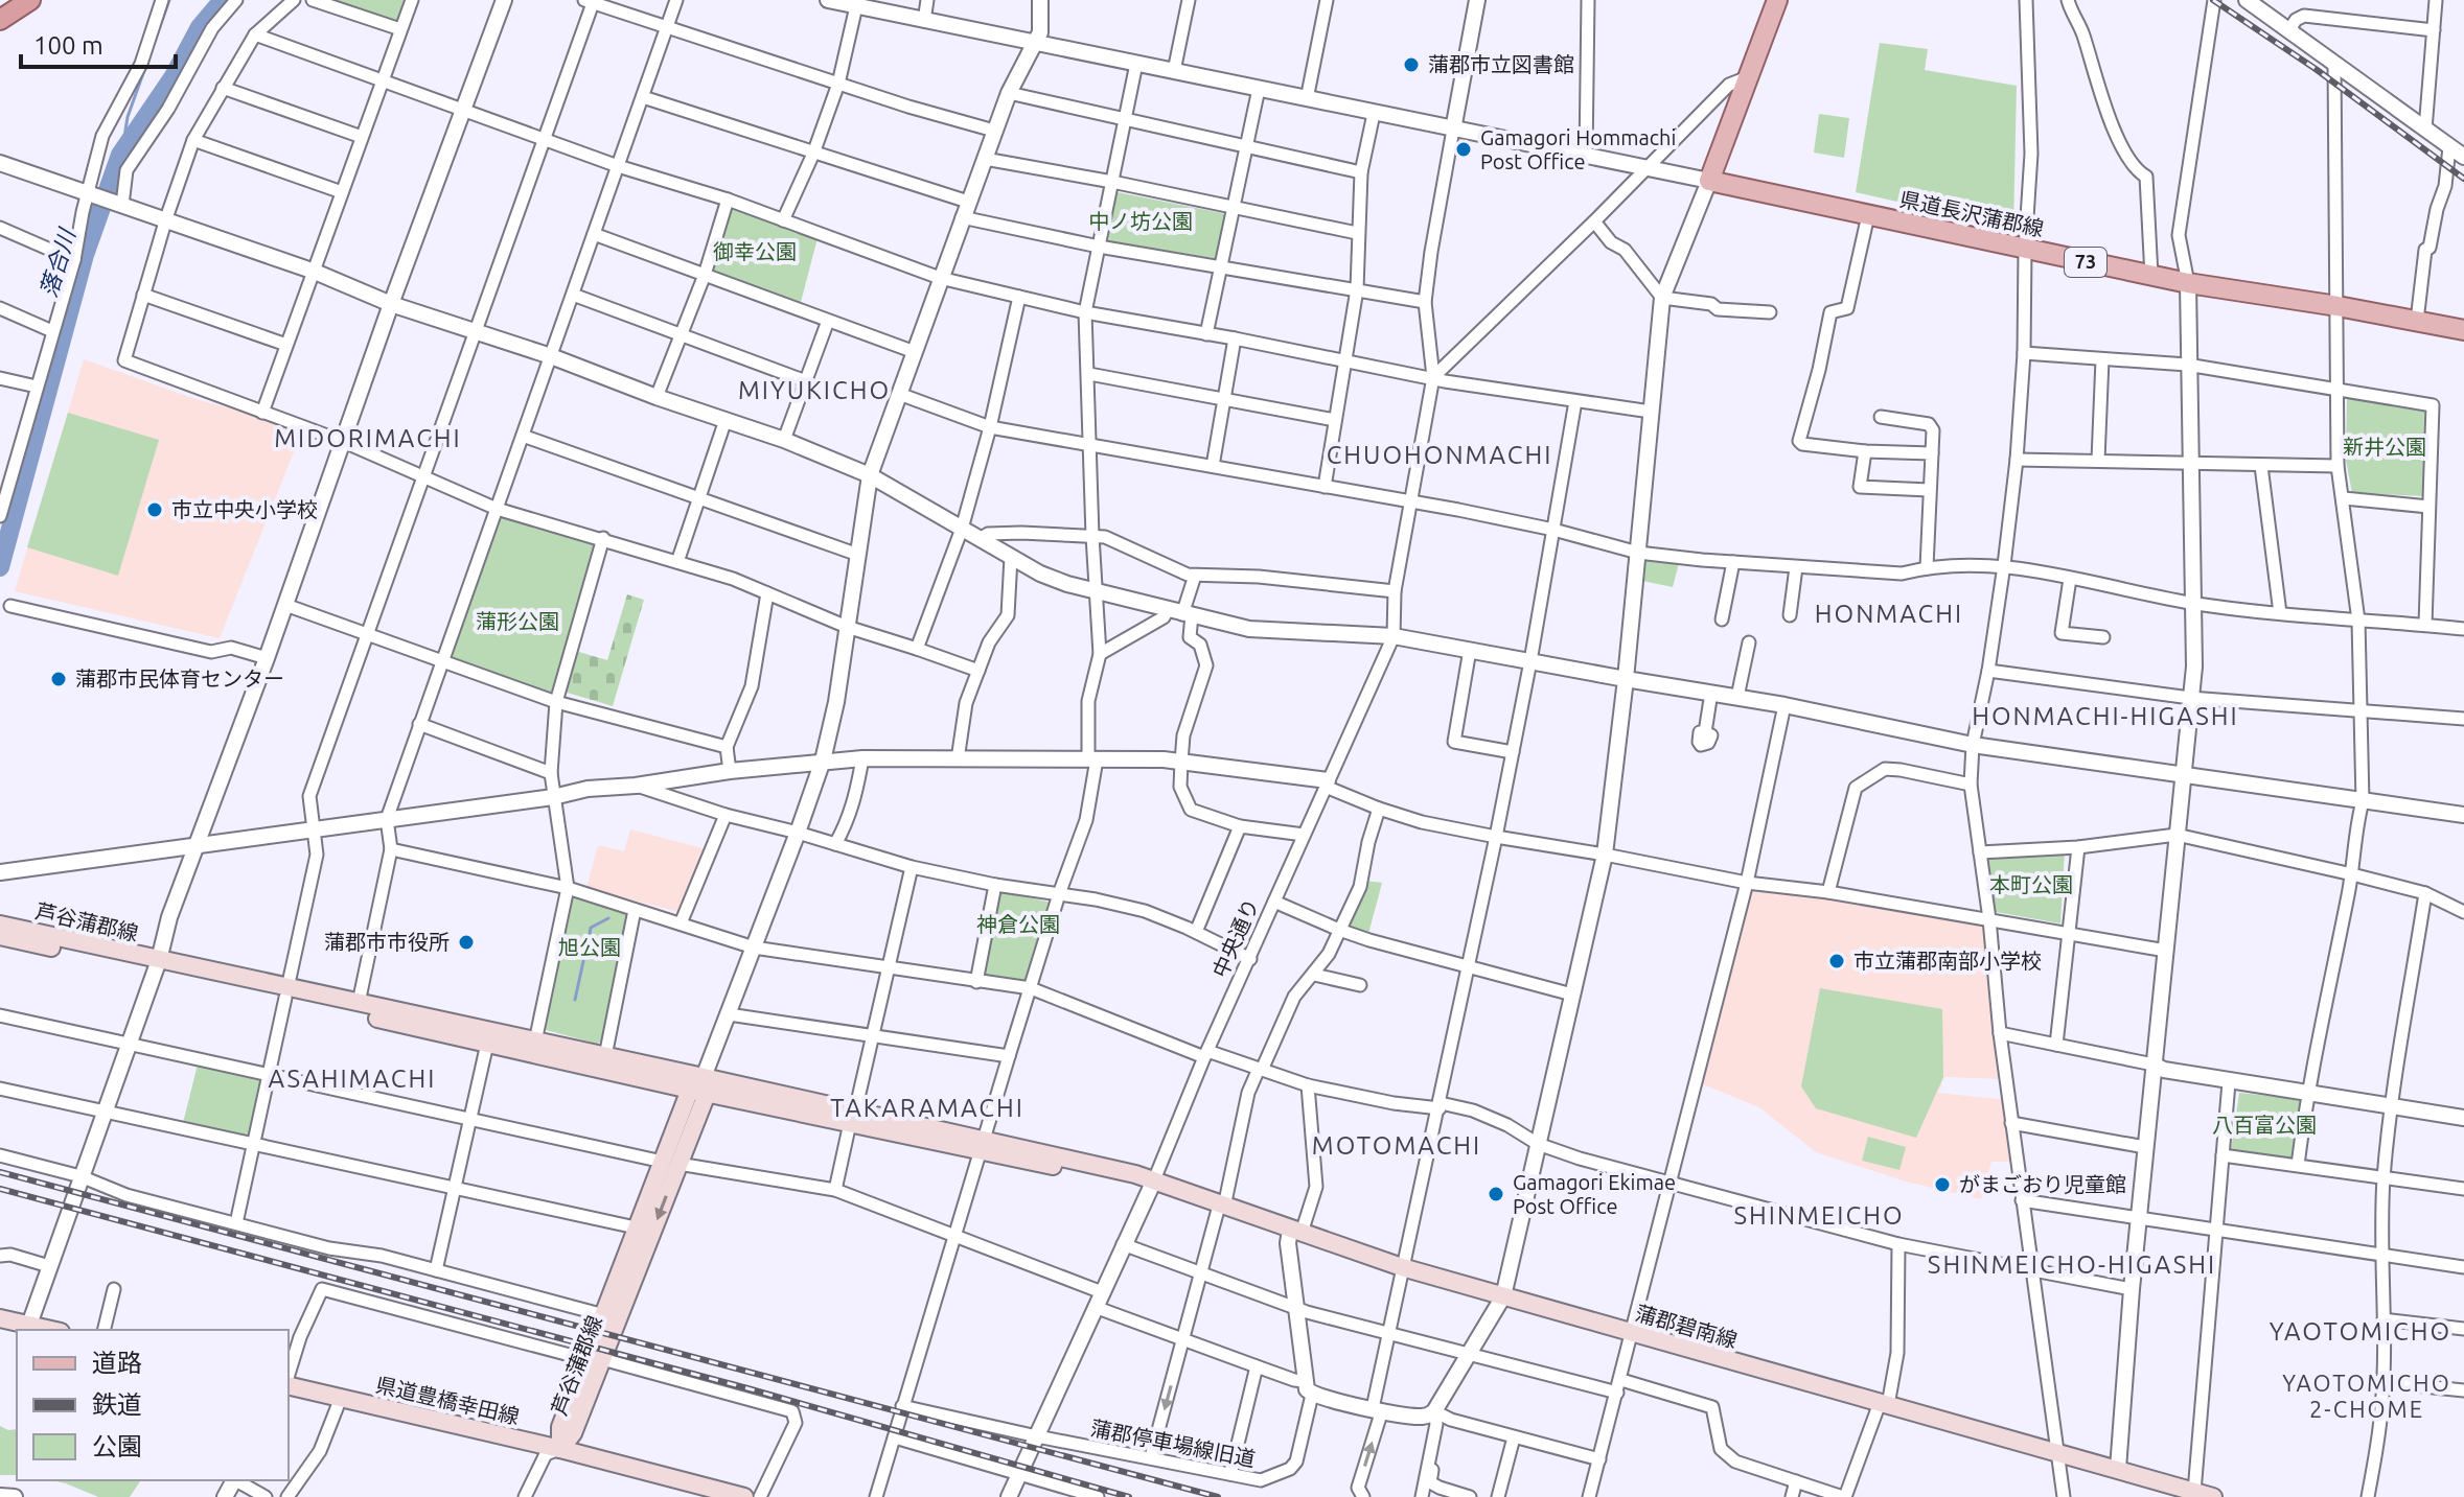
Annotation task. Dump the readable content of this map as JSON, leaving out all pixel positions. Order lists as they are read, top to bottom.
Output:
{
  "streets": {
    "main road": [
      "県道長沢蒲郡線",
      "73",
      "芦谷蒲郡線",
      "蒲郡碧南線",
      "県道豊橋幸田線"
    ],
    "street": ["中央通り", "蒲郡停車場線旧道"]
  },
  "crossings": [
    ["芦谷蒲郡線", "蒲郡碧南線"],
    ["芦谷蒲郡線", "県道豊橋幸田線"],
    ["中央通り", "蒲郡碧南線"],
    ["中央通り", "蒲郡停車場線旧道"]
  ],
  "districts": [
    "MIYUKICHO",
    "MIDORIMACHI",
    "CHUOHONMACHI",
    "HONMACHI",
    "HONMACHI-HIGASHI",
    "ASAHIMACHI",
    "TAKARAMACHI",
    "MOTOMACHI",
    "SHINMEICHO",
    "SHINMEICHO-HIGASHI",
    "YAOTOMICHO",
    "YAOTOMICHO 2-CHOME"
  ],
  "water": ["落合川"],
  "parks": [
    "中ノ坊公園",
    "御幸公園",
    "新井公園",
    "蒲形公園",
    "本町公園",
    "神倉公園",
    "旭公園",
    "八百富公園"
  ],
  "places": [
    "蒲郡市立図書館",
    "Gamagori Hommachi Post Office",
    "市立中央小学校",
    "蒲郡市民体育センター",
    "蒲郡市市役所",
    "市立蒲郡南部小学校",
    "がまごおり児童館",
    "Gamagori Ekimae Post Office"
  ],
  "legend": ["道路", "鉄道", "公園"],
  "scale_bar": "100 m"
}
